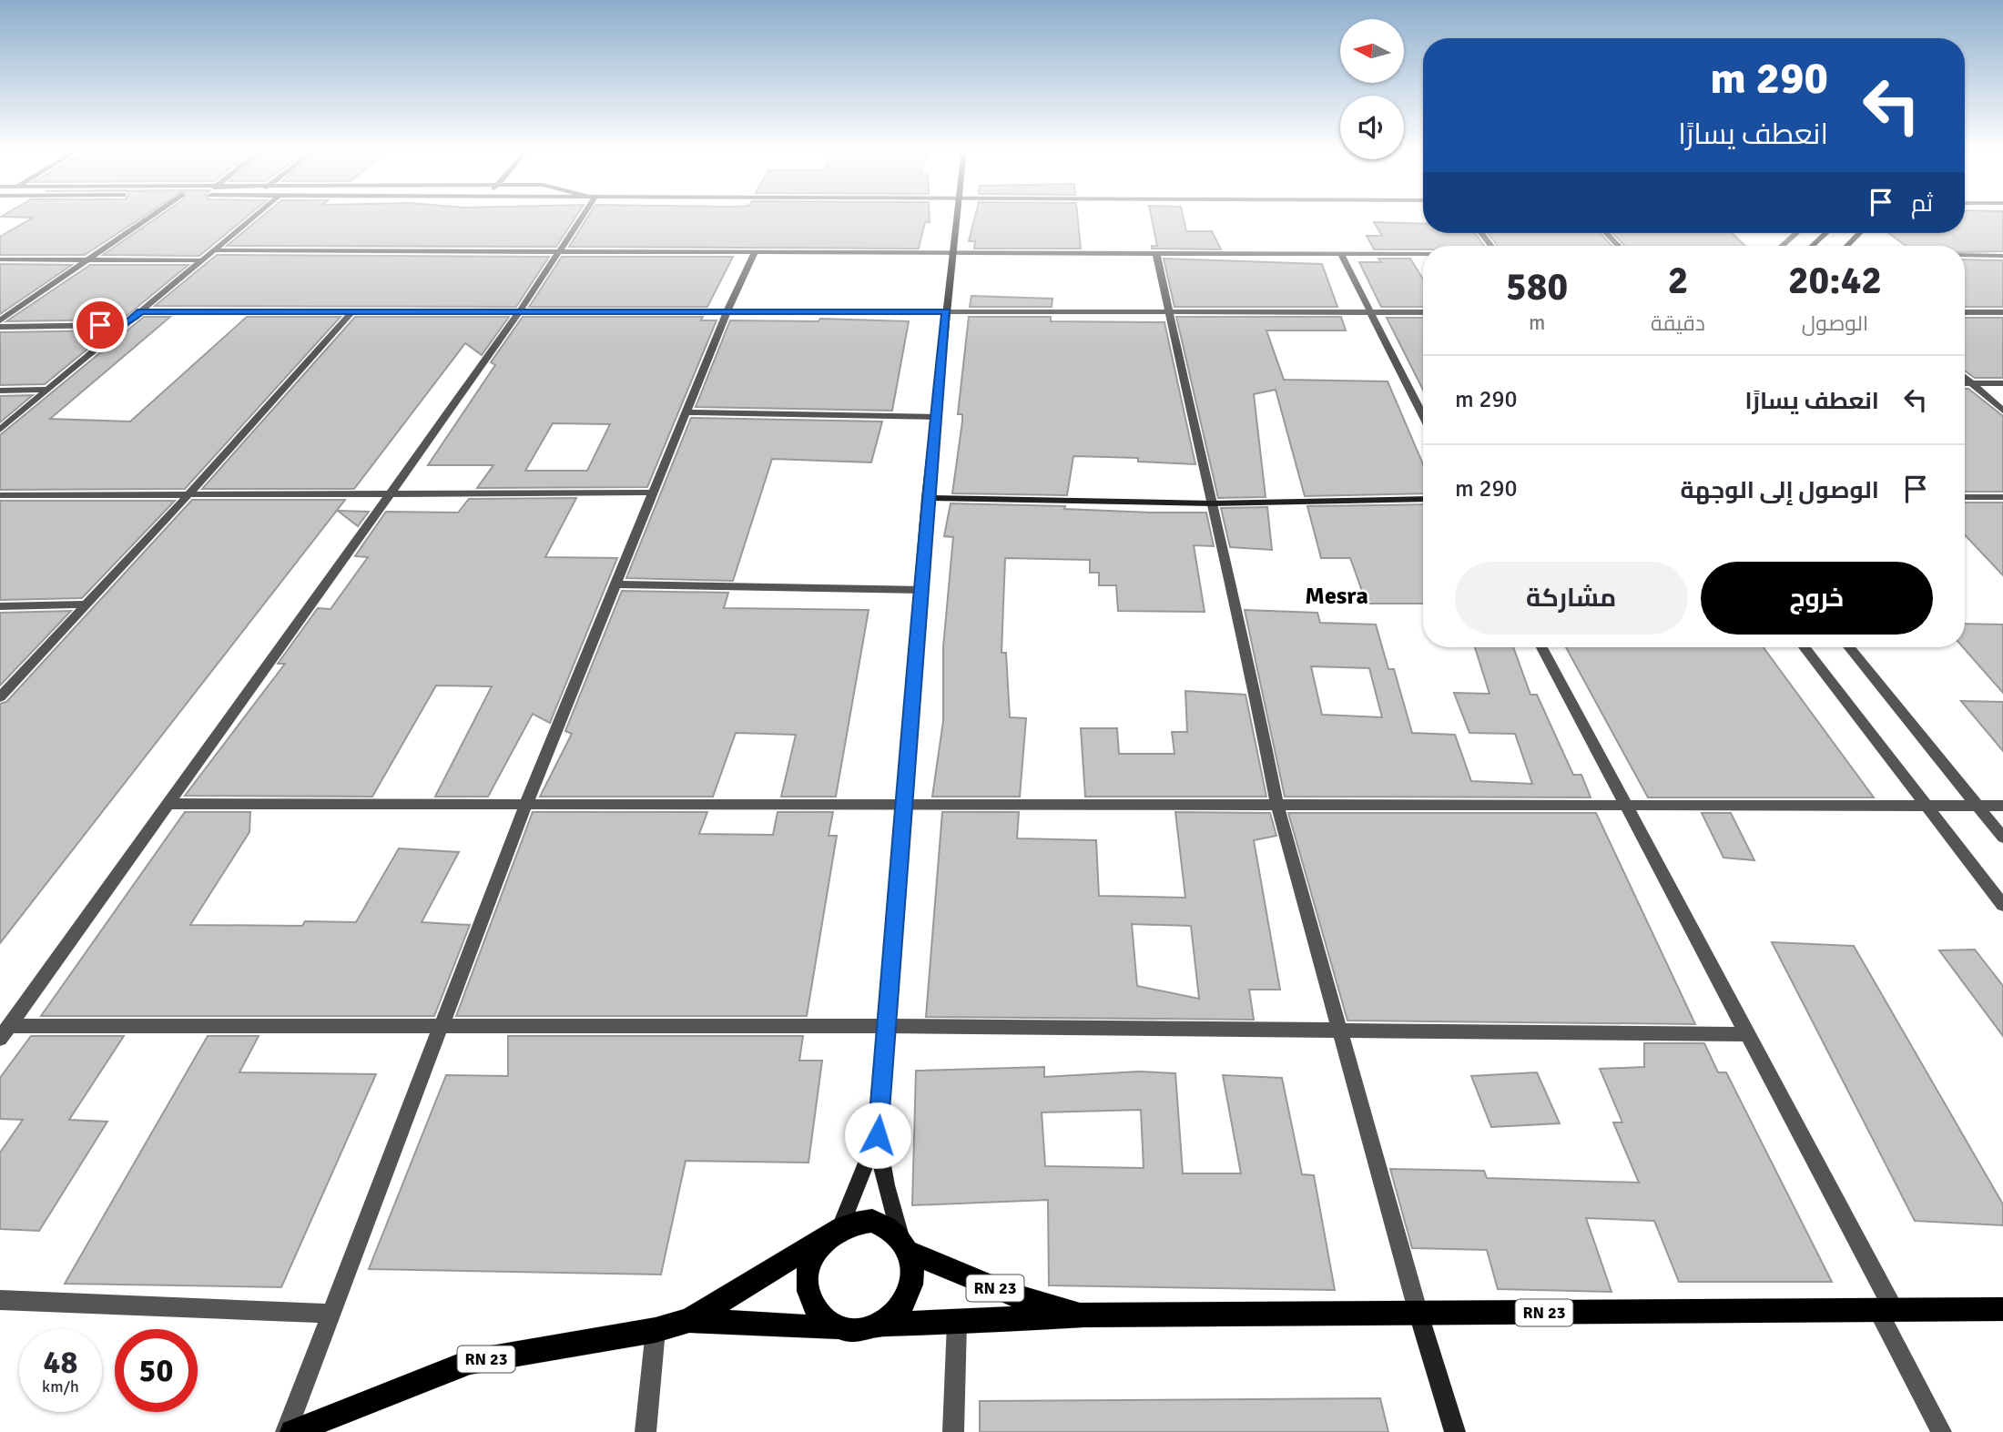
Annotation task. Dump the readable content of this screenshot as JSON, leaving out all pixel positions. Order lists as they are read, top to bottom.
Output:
{
  "streets": {
    "main road": ["RN 23"]
  },
  "districts": ["Mesra"],
  "north": "left",
  "page": {
    "turn": ["290 m", "انعطف يسارًا"],
    "then": "ثم",
    "eta": [
      "20:42",
      "الوصول",
      "2",
      "دقيقة",
      "580",
      "m"
    ],
    "list": [
      {
        "name": "انعطف يسارًا",
        "value": "290 m"
      },
      {
        "name": "الوصول إلى الوجهة",
        "value": "290 m"
      }
    ],
    "buttons": ["خروج", "مشاركة"],
    "speed": "48 km/h",
    "limit": "50"
  }
}
